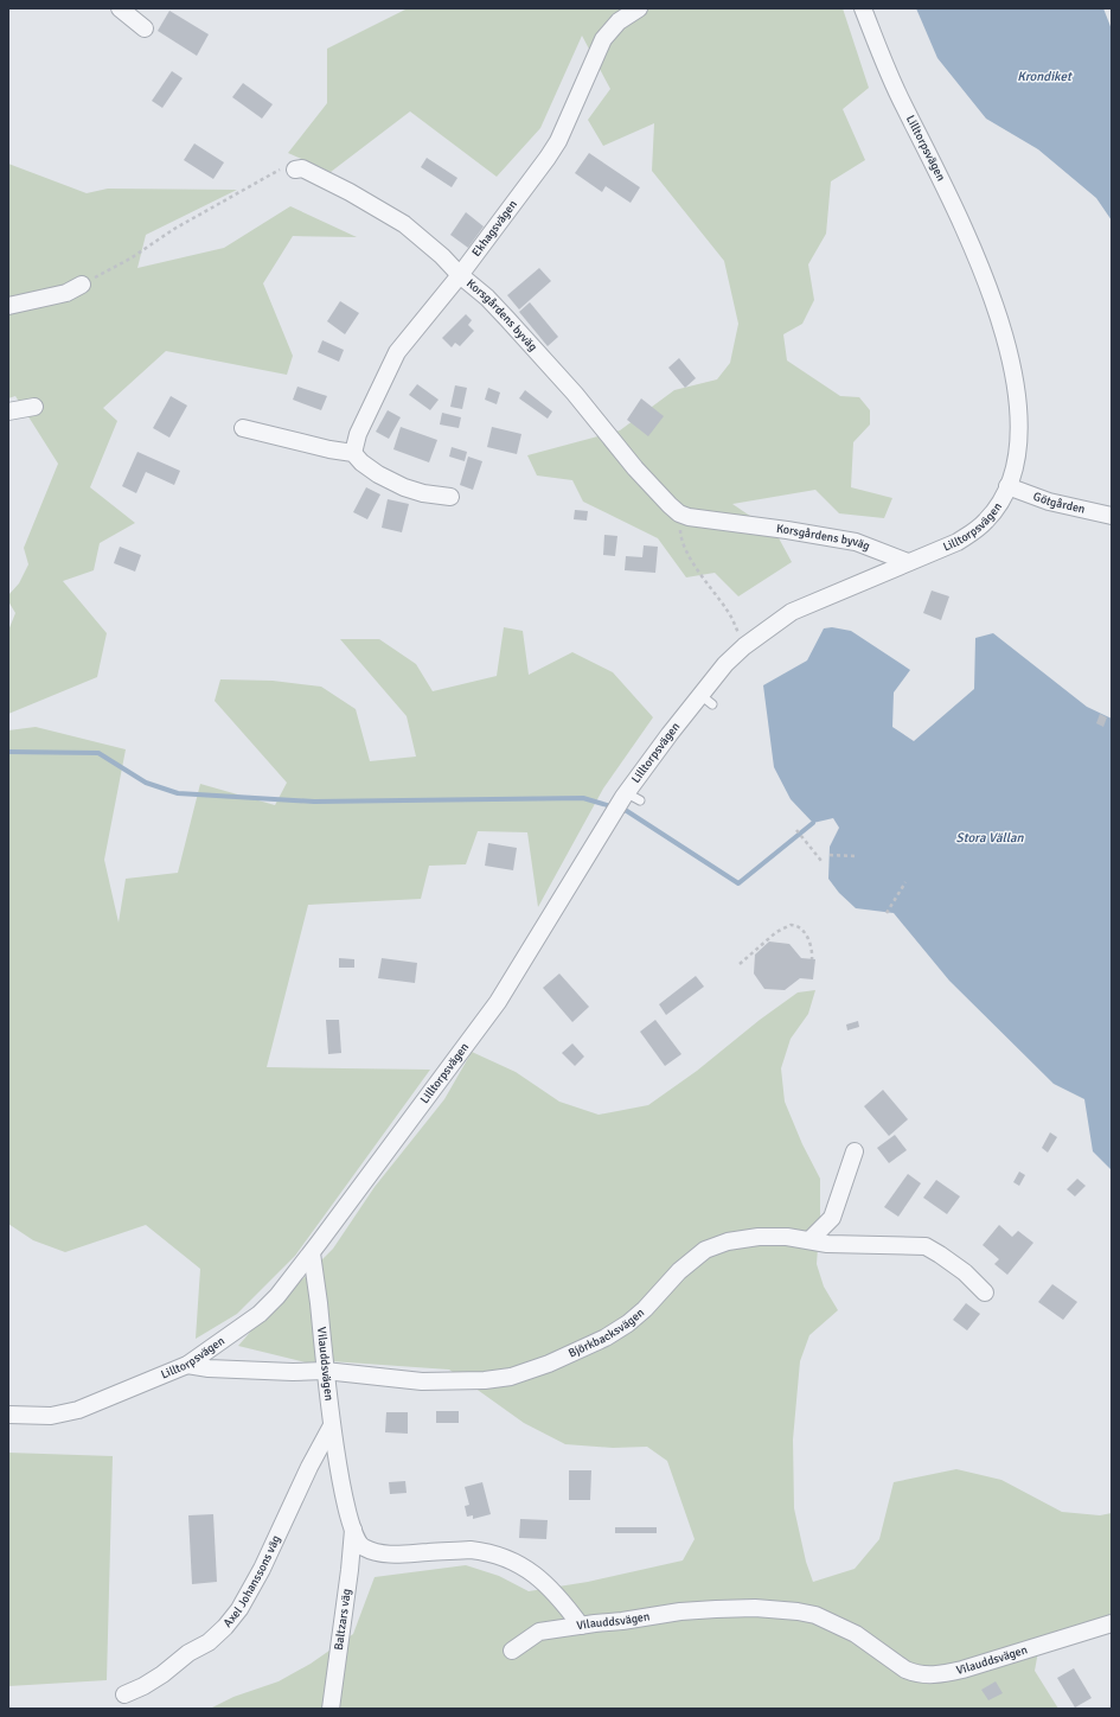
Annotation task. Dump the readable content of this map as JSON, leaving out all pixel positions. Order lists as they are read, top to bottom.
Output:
{
  "streets": {
    "street": [
      "Lilltorpsvägen",
      "Ekhagsvägen",
      "Korsgårdens byväg",
      "Götgården",
      "Björkbacksvägen",
      "Vilauddsvägen",
      "Axel Johanssons väg",
      "Baltzars väg"
    ]
  },
  "crossings": [
    ["Lilltorpsvägen", "Korsgårdens byväg"],
    ["Lilltorpsvägen", "Götgården"],
    ["Lilltorpsvägen", "Björkbacksvägen"],
    ["Lilltorpsvägen", "Vilauddsvägen"],
    ["Ekhagsvägen", "Korsgårdens byväg"],
    ["Björkbacksvägen", "Vilauddsvägen"],
    ["Vilauddsvägen", "Axel Johanssons väg"],
    ["Vilauddsvägen", "Baltzars väg"]
  ],
  "water": ["Krondiket", "Stora Vällan"]
}
